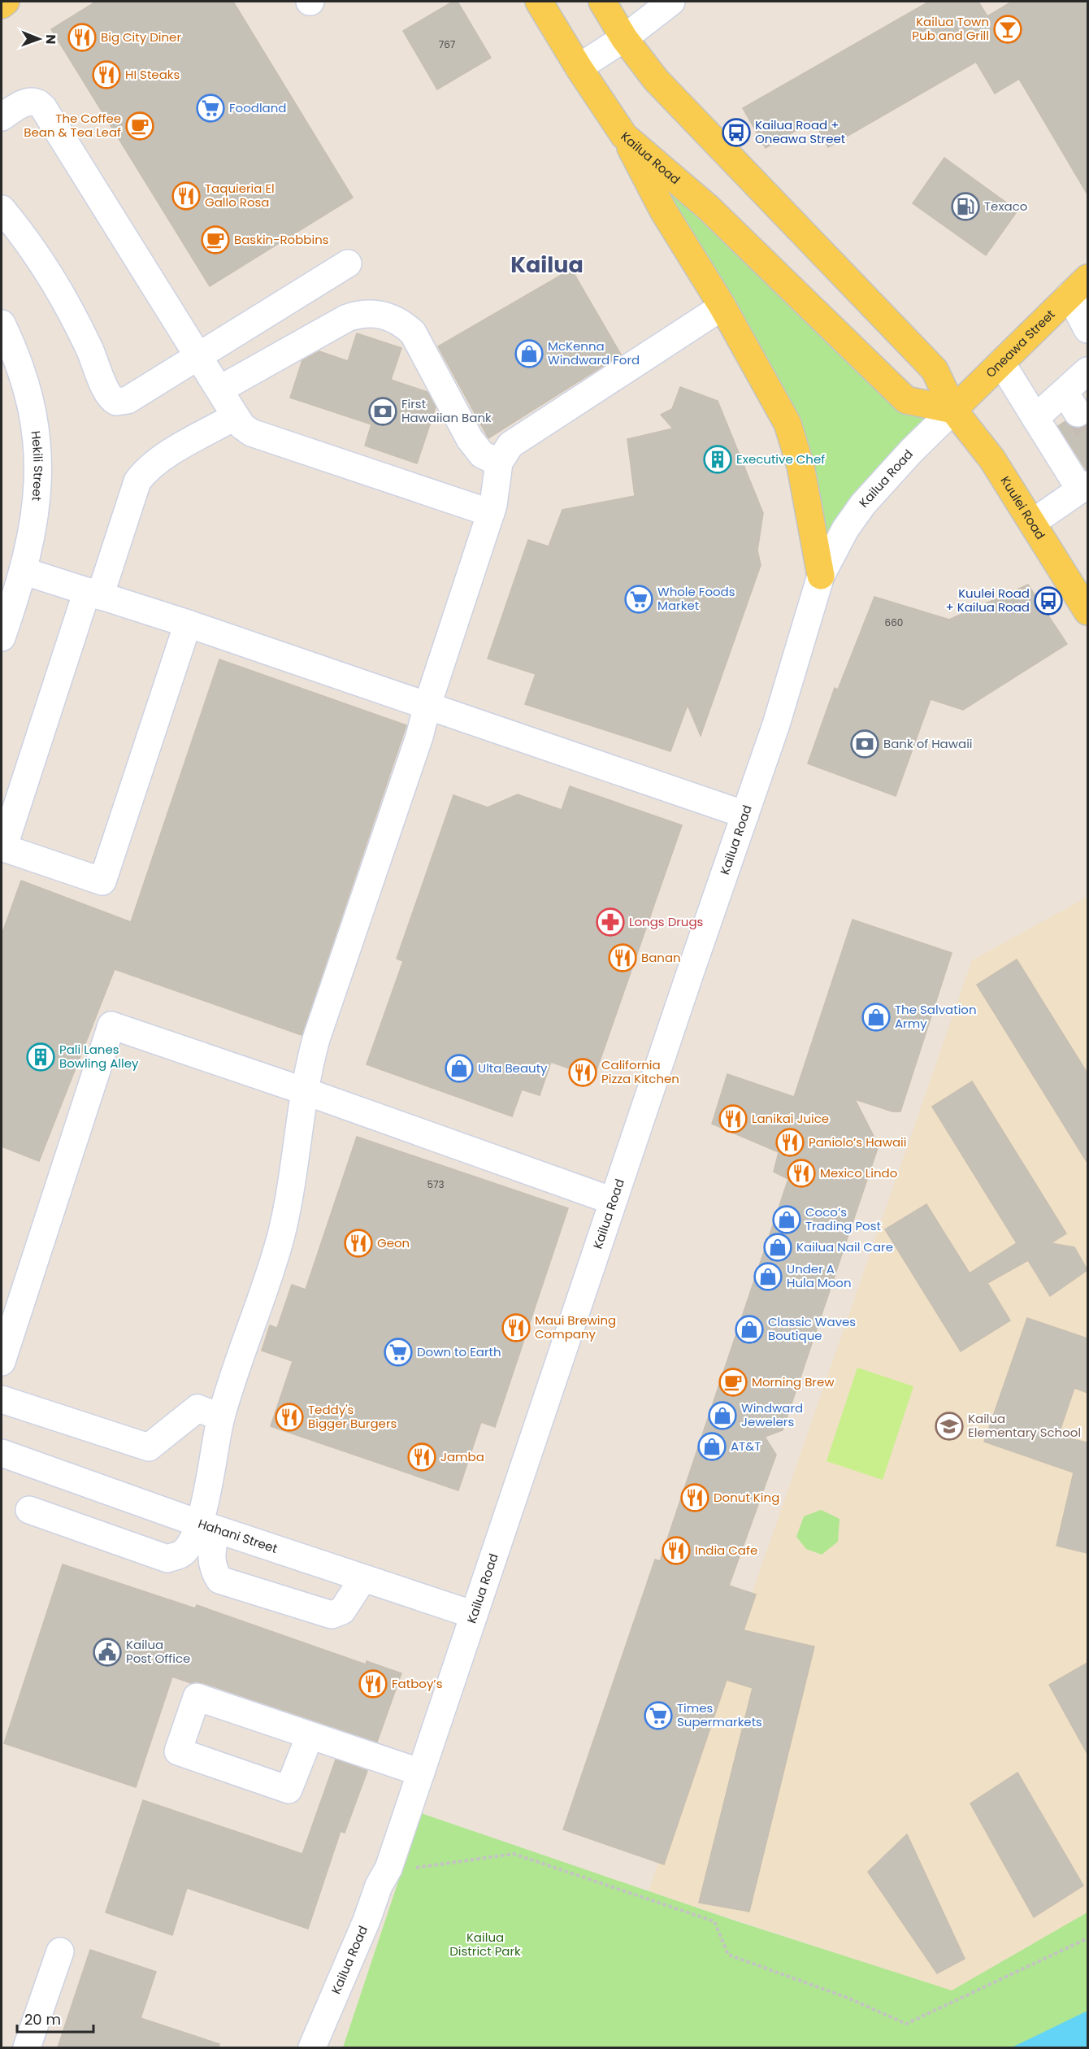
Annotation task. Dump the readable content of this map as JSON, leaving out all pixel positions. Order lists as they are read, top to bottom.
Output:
{
  "streets": {
    "main road": ["Kailua Road", "Oneawa Street", "Kuulei Road"],
    "street": ["Hekili Street", "Hahani Street"]
  },
  "crossings": [
    ["Kailua Road", "Oneawa Street"],
    ["Kailua Road", "Kuulei Road"],
    ["Kailua Road", "Hahani Street"],
    ["Oneawa Street", "Kuulei Road"]
  ],
  "districts": ["Kailua"],
  "parks": ["Kailua District Park"],
  "places": {
    "bar": ["Kailua Town Pub and Grill"],
    "restaurant": [
      "Big City Diner",
      "HI Steaks",
      "Taquieria El Gallo Rosa",
      "Banan",
      "California Pizza Kitchen",
      "Lanikai Juice",
      "Paniolo’s Hawaii",
      "Mexico Lindo",
      "Geon",
      "Maui Brewing Company",
      "Teddy's Bigger Burgers",
      "Jamba",
      "Donut King",
      "India Cafe",
      "Fatboy’s"
    ],
    "supermarket": [
      "Foodland",
      "Whole Foods Market",
      "Down to Earth",
      "Times Supermarkets"
    ],
    "cafe": ["The Coffee Bean & Tea Leaf", "Baskin-Robbins", "Morning Brew"],
    "bus stop": ["Kailua Road + Oneawa Street", "Kuulei Road + Kailua Road"],
    "fuel station": ["Texaco"],
    "shop": [
      "McKenna Windward Ford",
      "The Salvation Army",
      "Ulta Beauty",
      "Coco’s Trading Post",
      "Kailua Nail Care",
      "Under A Hula Moon",
      "Classic Waves Boutique",
      "Windward Jewelers",
      "AT&T"
    ],
    "bank": ["First Hawaiian Bank", "Bank of Hawaii"],
    "building": ["Executive Chef", "Pali Lanes Bowling Alley"],
    "pharmacy": ["Longs Drugs"],
    "school or university": ["Kailua Elementary School"],
    "public building": ["Kailua Post Office"]
  },
  "house_numbers": ["767", "660", "573"],
  "scale_bar": "20 m",
  "north": "right"
}
